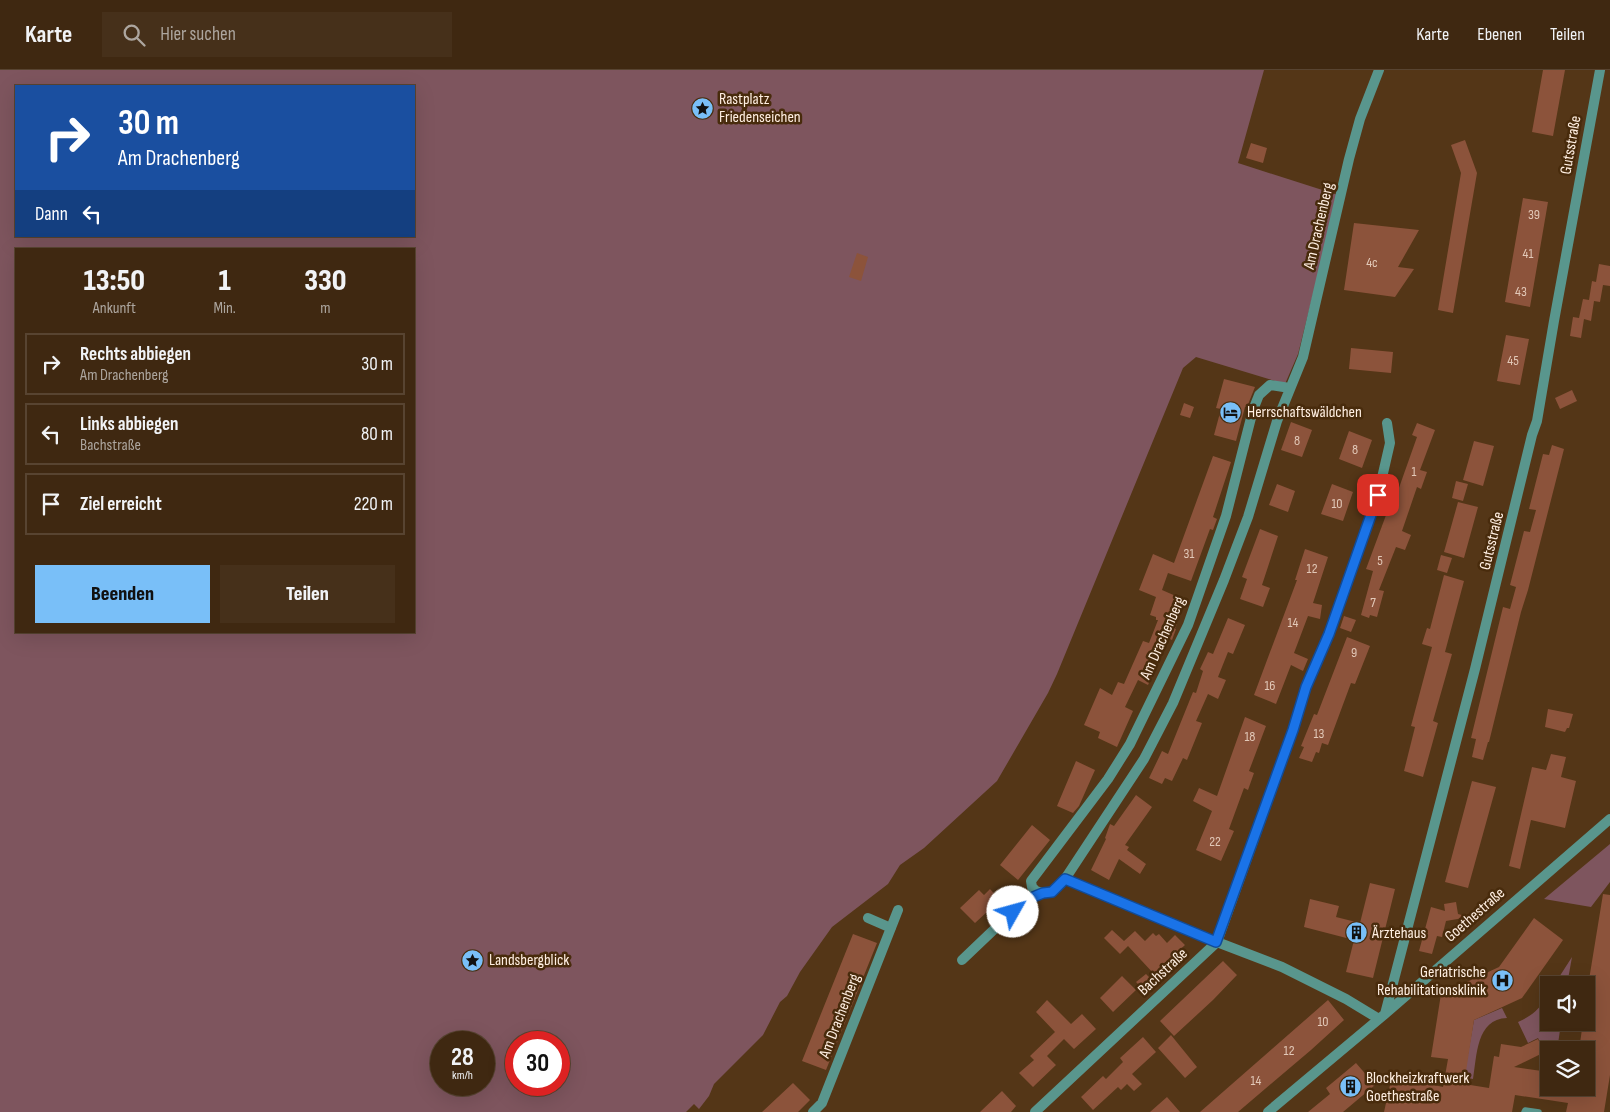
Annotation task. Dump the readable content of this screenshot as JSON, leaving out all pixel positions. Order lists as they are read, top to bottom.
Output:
{
  "streets": {
    "street": [
      "Gutsstraße",
      "Am Drachenberg",
      "Goethestraße",
      "Bachstraße"
    ]
  },
  "crossings": [
    ["Gutsstraße", "Goethestraße"]
  ],
  "places": {
    "place": ["Rastplatz Friedenseichen", "Landsbergblick"],
    "hotel": ["Herrschaftswäldchen"],
    "building": ["Ärztehaus", "Blockheizkraftwerk Goethestraße"],
    "hospital": ["Geriatrische Rehabilitationsklinik"]
  },
  "house_numbers": [
    "39",
    "41",
    "4c",
    "43",
    "45",
    "8",
    "8",
    "1",
    "10",
    "31",
    "5",
    "12",
    "7",
    "14",
    "9",
    "16",
    "13",
    "18",
    "22",
    "10",
    "12",
    "14"
  ],
  "page": {
    "header": "Karte",
    "search": "Hier suchen",
    "nav": ["Karte", "Ebenen", "Teilen"],
    "turn": ["30 m", "Am Drachenberg"],
    "then": "Dann",
    "eta": [
      "13:50",
      "Ankunft",
      "1",
      "Min.",
      "330",
      "m"
    ],
    "list": [
      {
        "name": "Rechts abbiegen",
        "note": "Am Drachenberg",
        "value": "30 m"
      },
      {
        "name": "Links abbiegen",
        "note": "Bachstraße",
        "value": "80 m"
      },
      {
        "name": "Ziel erreicht",
        "value": "220 m"
      }
    ],
    "buttons": ["Beenden", "Teilen"],
    "speed": "28 km/h",
    "limit": "30"
  }
}
